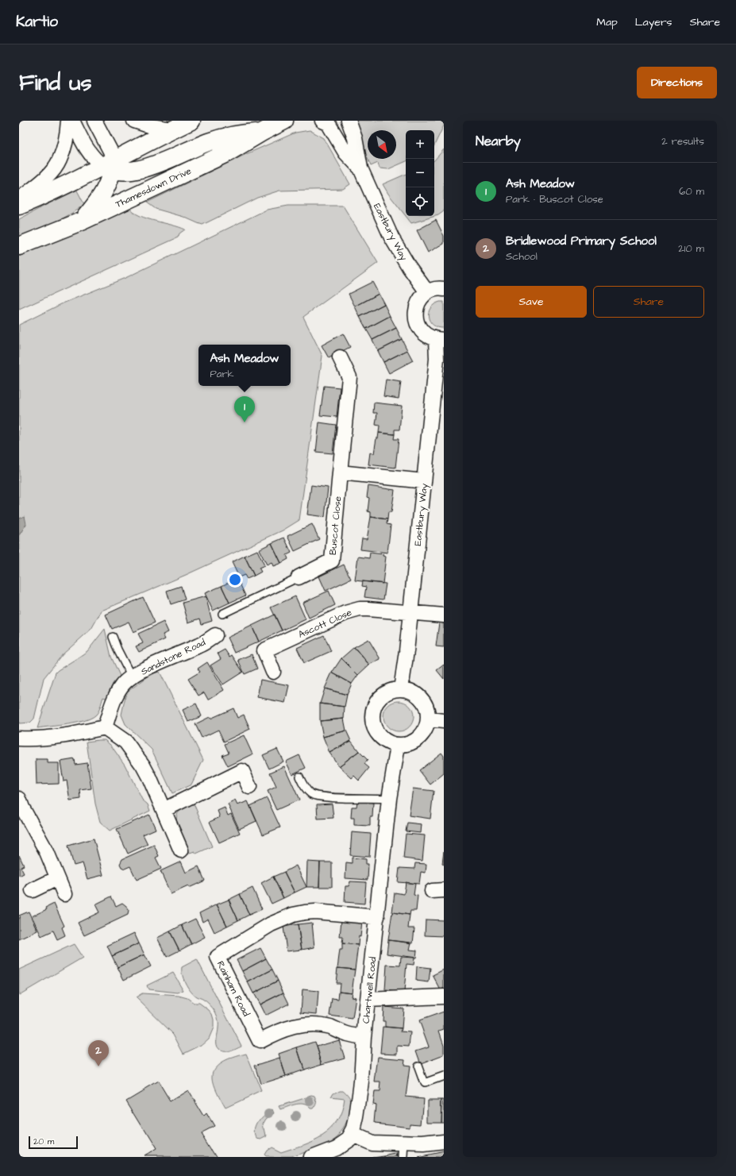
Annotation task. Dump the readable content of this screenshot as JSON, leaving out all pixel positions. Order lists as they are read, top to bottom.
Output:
{
  "streets": {
    "main road": ["Thamesdown Drive"],
    "street": [
      "Eastbury Way",
      "Buscot Close",
      "Ascott Close",
      "Sandstone Road",
      "Rainham Road",
      "Chartwell Road"
    ]
  },
  "crossings": [
    ["Eastbury Way", "Ascott Close"],
    ["Eastbury Way", "Chartwell Road"],
    ["Rainham Road", "Chartwell Road"]
  ],
  "scale_bar": "20 m",
  "north": "bottom right",
  "page": {
    "header": "Kartio",
    "nav": ["Map", "Layers", "Share"],
    "buttons": [
      "Directions",
      ["Save", "Share"]
    ],
    "title": "Find us",
    "heading": ["Nearby", "2 results"],
    "map_buttons": ["+", "−"],
    "list": [
      {
        "mark": "1",
        "name": "Ash Meadow",
        "note": "Park · Buscot Close",
        "value": "60 m"
      },
      {
        "mark": "2",
        "name": "Bridlewood Primary School",
        "note": "School",
        "value": "210 m"
      }
    ],
    "popup": ["Ash Meadow", "Park"],
    "pins": ["1", "2"],
    "scale": "20 m"
  }
}
